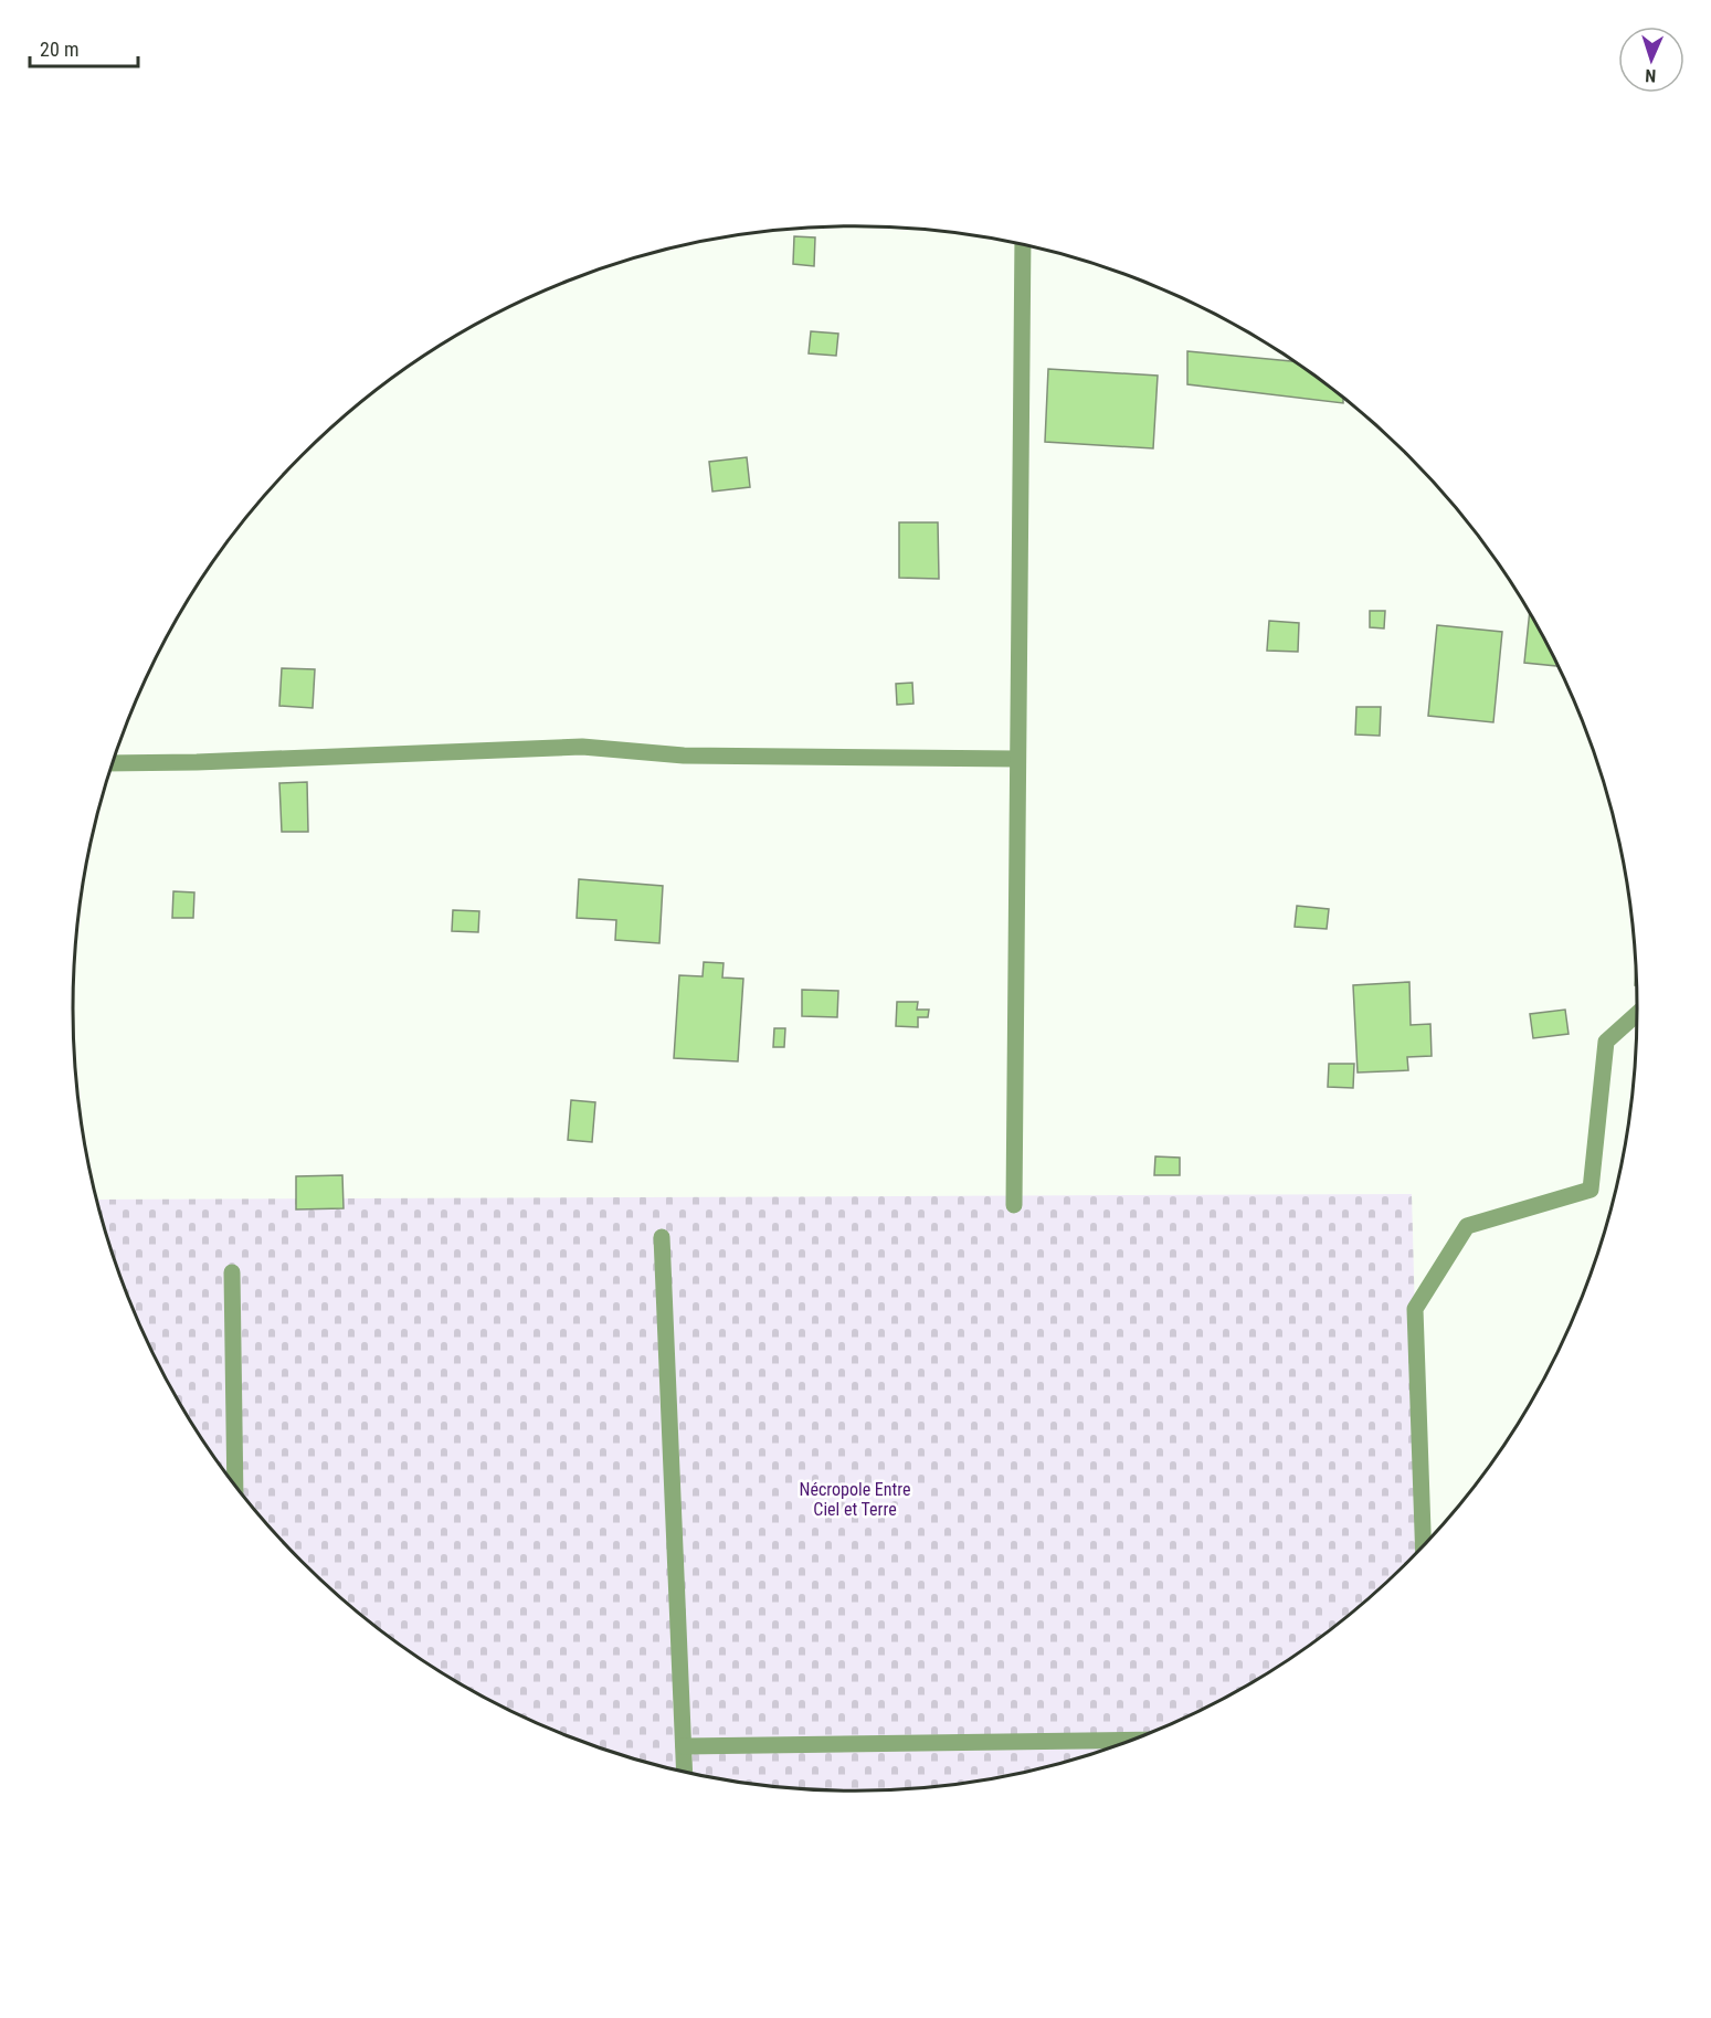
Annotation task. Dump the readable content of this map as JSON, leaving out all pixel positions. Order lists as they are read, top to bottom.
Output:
{
  "parks": ["Nécropole Entre Ciel et Terre"],
  "scale_bar": "20 m",
  "north": "bottom"
}
